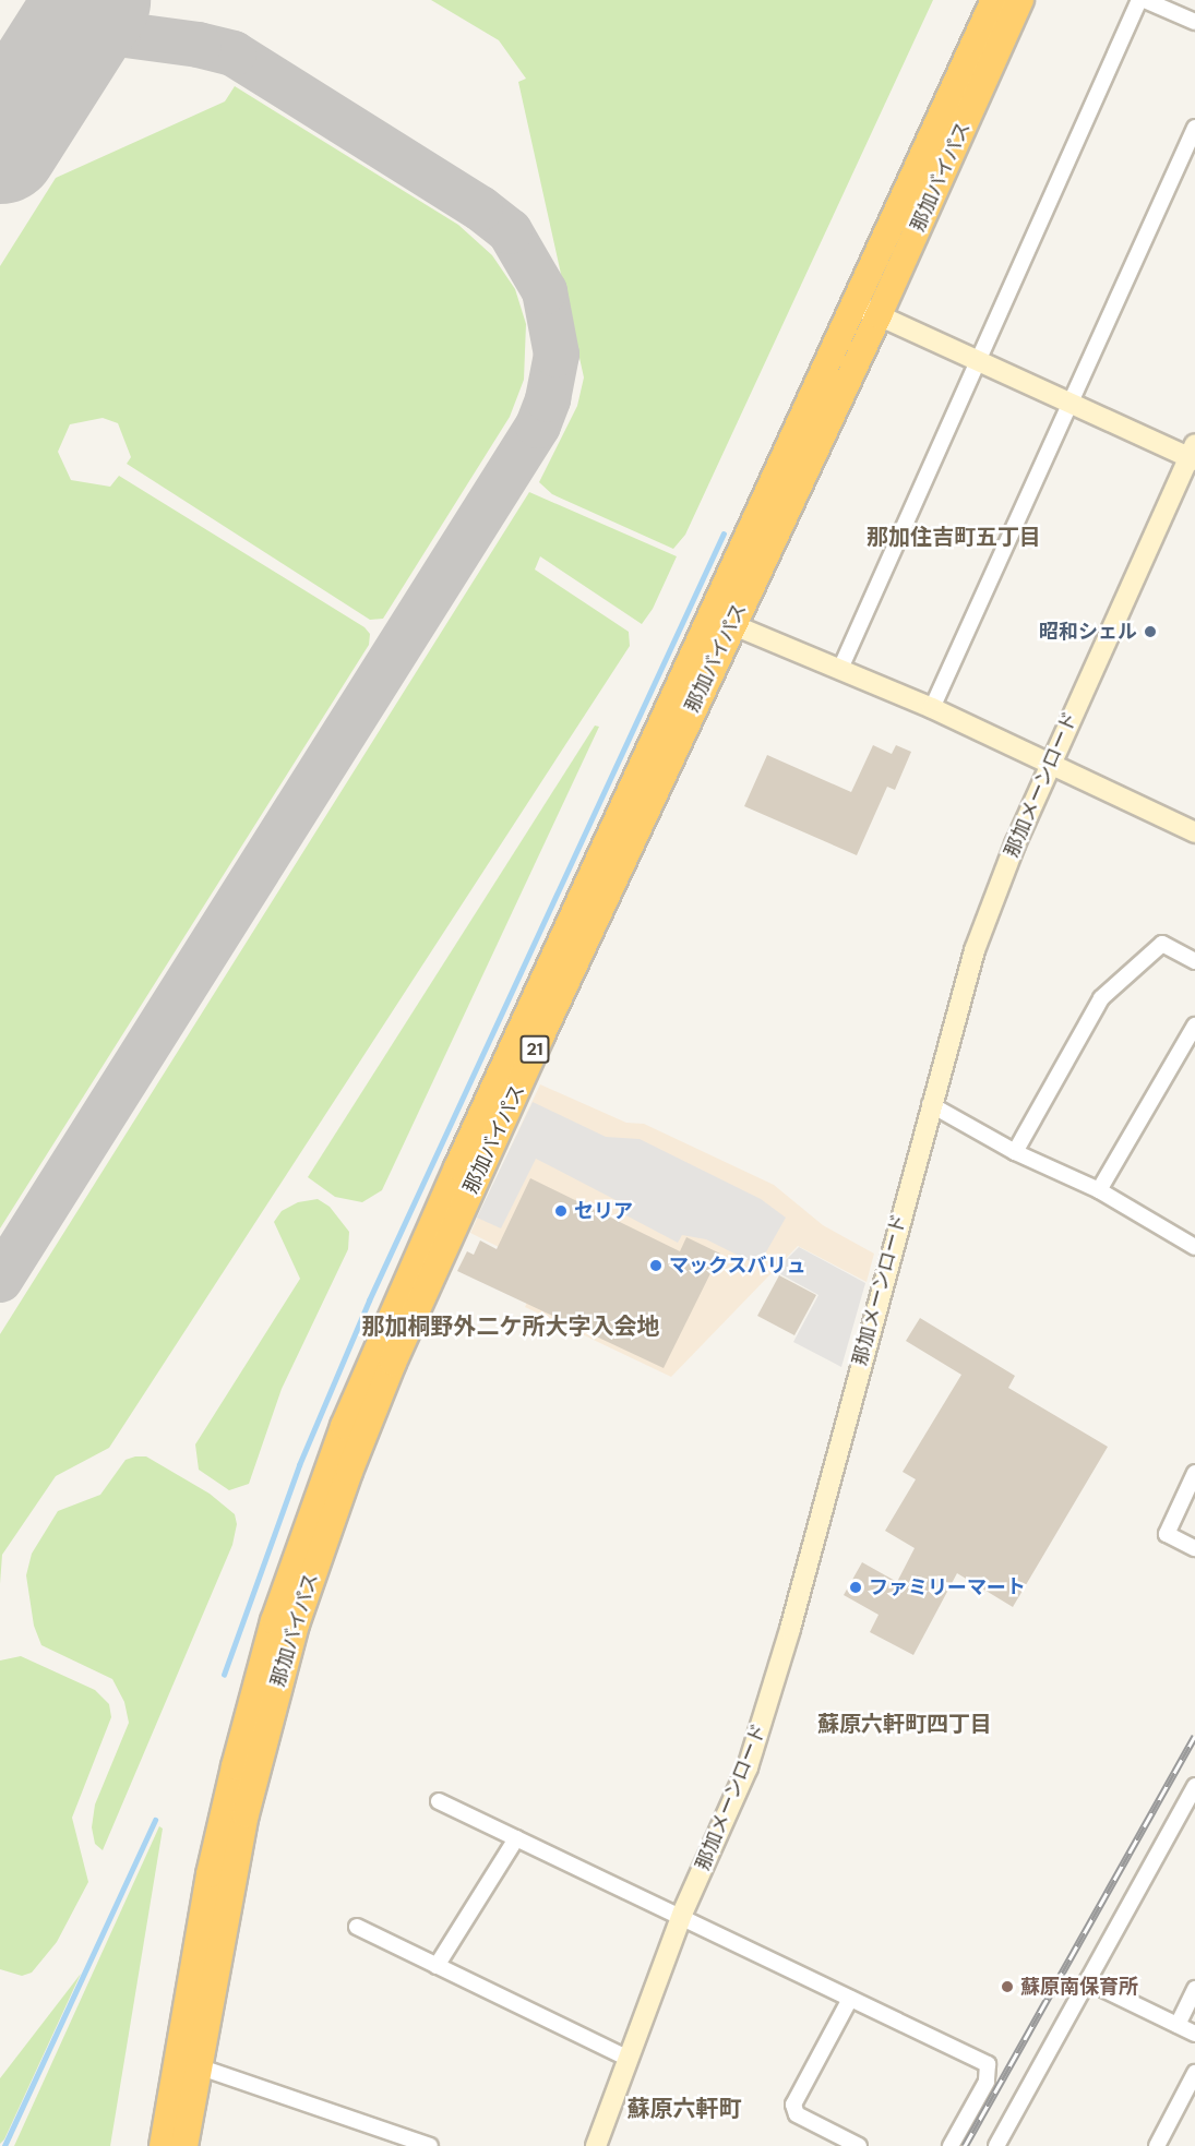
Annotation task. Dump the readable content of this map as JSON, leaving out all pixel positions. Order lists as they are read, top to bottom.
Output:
{
  "streets": {
    "highway": ["那加バイパス", "21"],
    "street": ["那加メーンロード"]
  },
  "districts": [
    "那加住吉町五丁目",
    "那加桐野外二ケ所大字入会地",
    "蘇原六軒町四丁目",
    "蘇原六軒町"
  ],
  "places": [
    "昭和シェル",
    "セリア",
    "マックスバリュ",
    "ファミリーマート",
    "蘇原南保育所"
  ]
}
